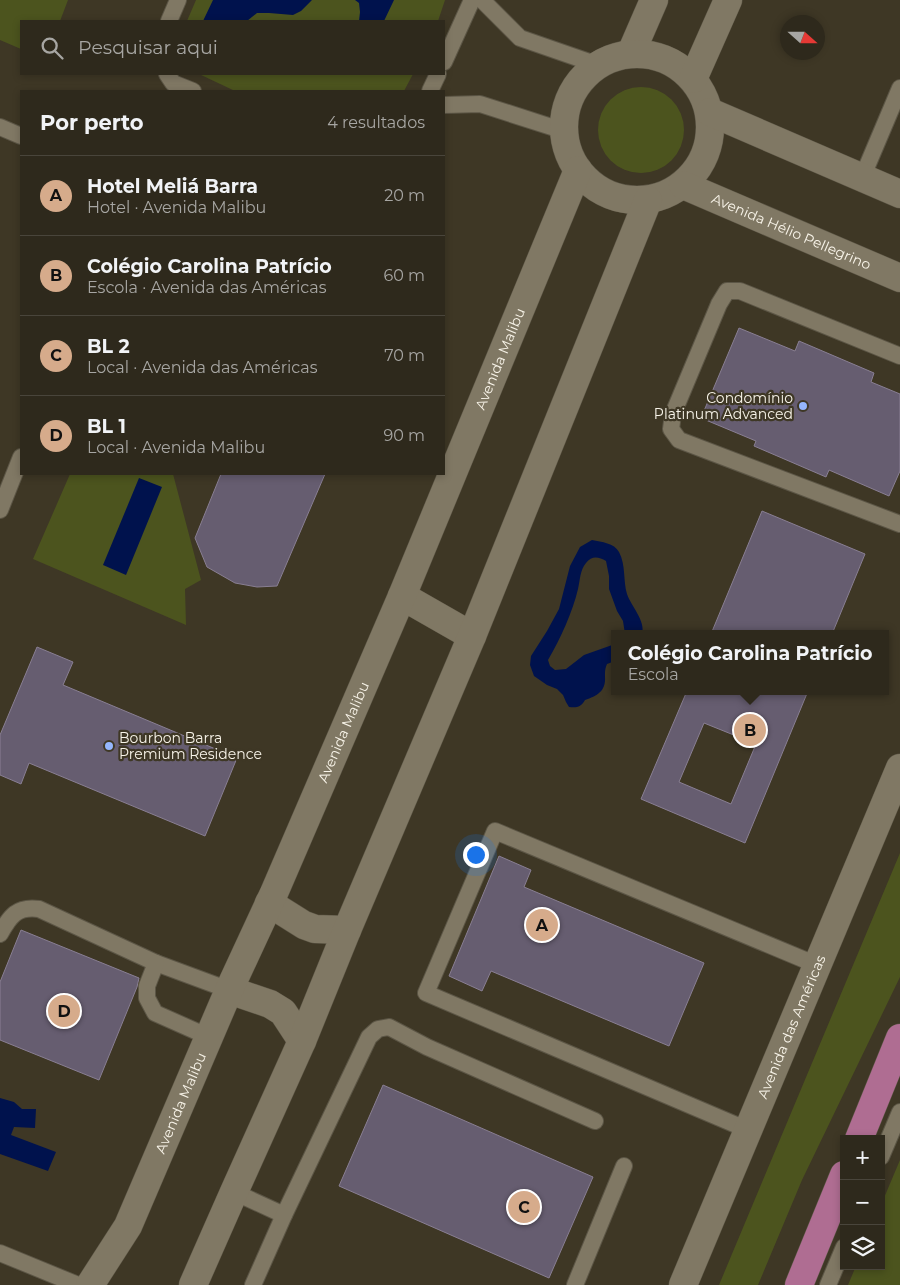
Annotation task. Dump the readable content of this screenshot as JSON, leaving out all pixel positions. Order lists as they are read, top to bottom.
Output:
{
  "streets": {
    "street": ["Avenida Hélio Pellegrino", "Avenida Malibu", "Avenida das Américas"]
  },
  "crossings": [
    ["Avenida Hélio Pellegrino", "Avenida Malibu"]
  ],
  "places": ["Condomínio Platinum Advanced", "Bourbon Barra Premium Residence"],
  "north": "right",
  "page": {
    "search": "Pesquisar aqui",
    "heading": ["Por perto", "4 resultados"],
    "list": [
      {
        "mark": "A",
        "name": "Hotel Meliá Barra",
        "note": "Hotel · Avenida Malibu",
        "value": "20 m"
      },
      {
        "mark": "B",
        "name": "Colégio Carolina Patrício",
        "note": "Escola · Avenida das Américas",
        "value": "60 m"
      },
      {
        "mark": "C",
        "name": "BL 2",
        "note": "Local · Avenida das Américas",
        "value": "70 m"
      },
      {
        "mark": "D",
        "name": "BL 1",
        "note": "Local · Avenida Malibu",
        "value": "90 m"
      }
    ],
    "popup": ["Colégio Carolina Patrício", "Escola"],
    "pins": [
      "B",
      "A",
      "D",
      "C"
    ],
    "map_buttons": ["+", "−"]
  }
}
